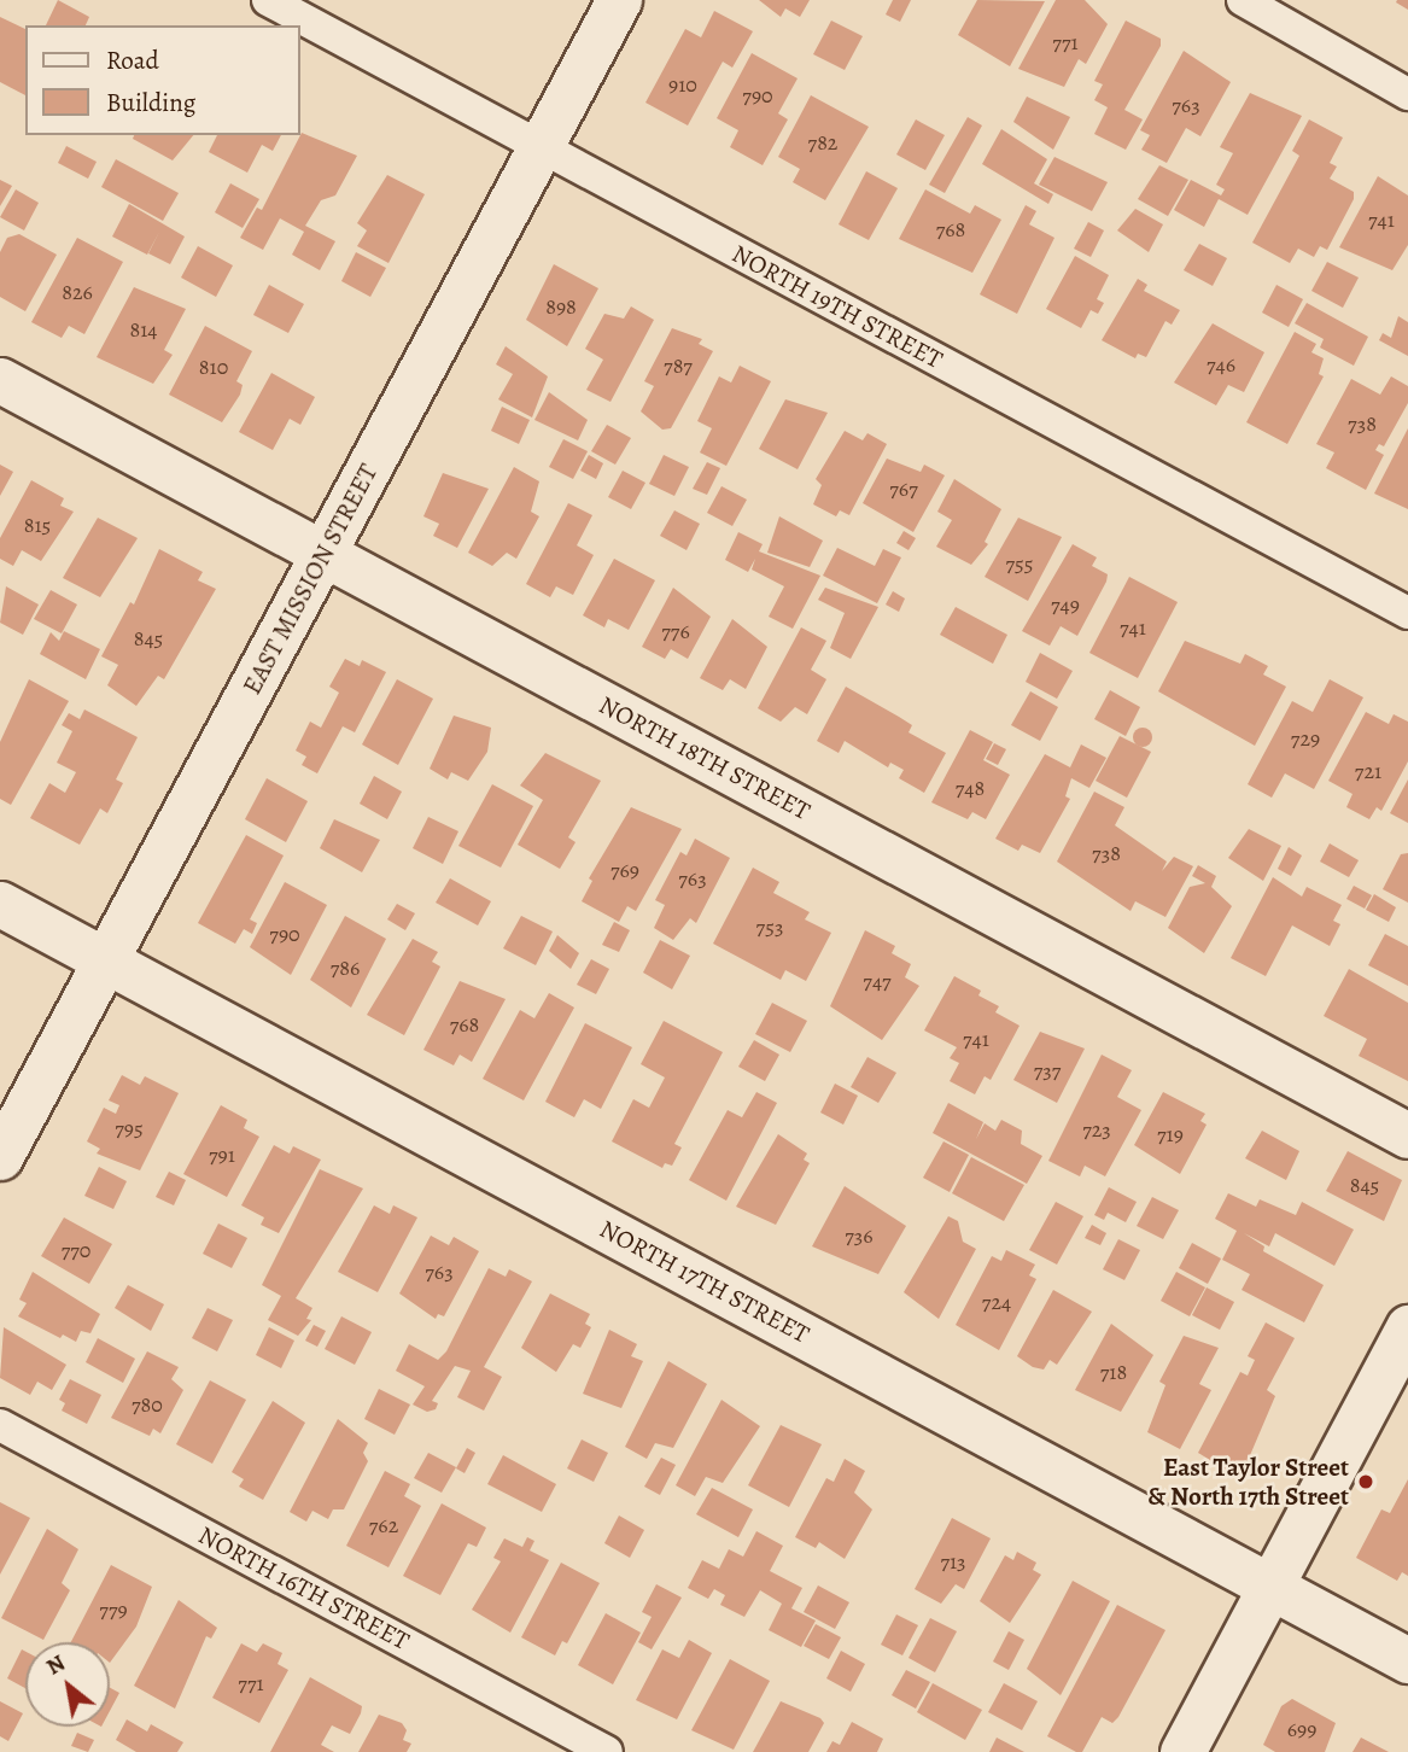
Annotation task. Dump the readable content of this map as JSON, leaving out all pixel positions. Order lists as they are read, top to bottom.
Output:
{
  "streets": {
    "street": [
      "NORTH 19TH STREET",
      "EAST MISSION STREET",
      "NORTH 18TH STREET",
      "NORTH 17TH STREET",
      "NORTH 16TH STREET"
    ]
  },
  "crossings": [
    ["NORTH 19TH STREET", "EAST MISSION STREET"],
    ["EAST MISSION STREET", "NORTH 18TH STREET"],
    ["EAST MISSION STREET", "NORTH 17TH STREET"]
  ],
  "places": ["East Taylor Street & North 17th Street"],
  "house_numbers": [
    "771",
    "910",
    "790",
    "763",
    "782",
    "741",
    "768",
    "826",
    "898",
    "814",
    "746",
    "787",
    "810",
    "738",
    "767",
    "815",
    "755",
    "749",
    "741",
    "776",
    "845",
    "729",
    "721",
    "748",
    "738",
    "769",
    "763",
    "753",
    "790",
    "786",
    "747",
    "768",
    "741",
    "737",
    "795",
    "723",
    "719",
    "791",
    "845",
    "736",
    "770",
    "763",
    "724",
    "718",
    "780",
    "762",
    "713",
    "779",
    "771",
    "699"
  ],
  "legend": ["Road", "Building"],
  "north": "top left"
}
